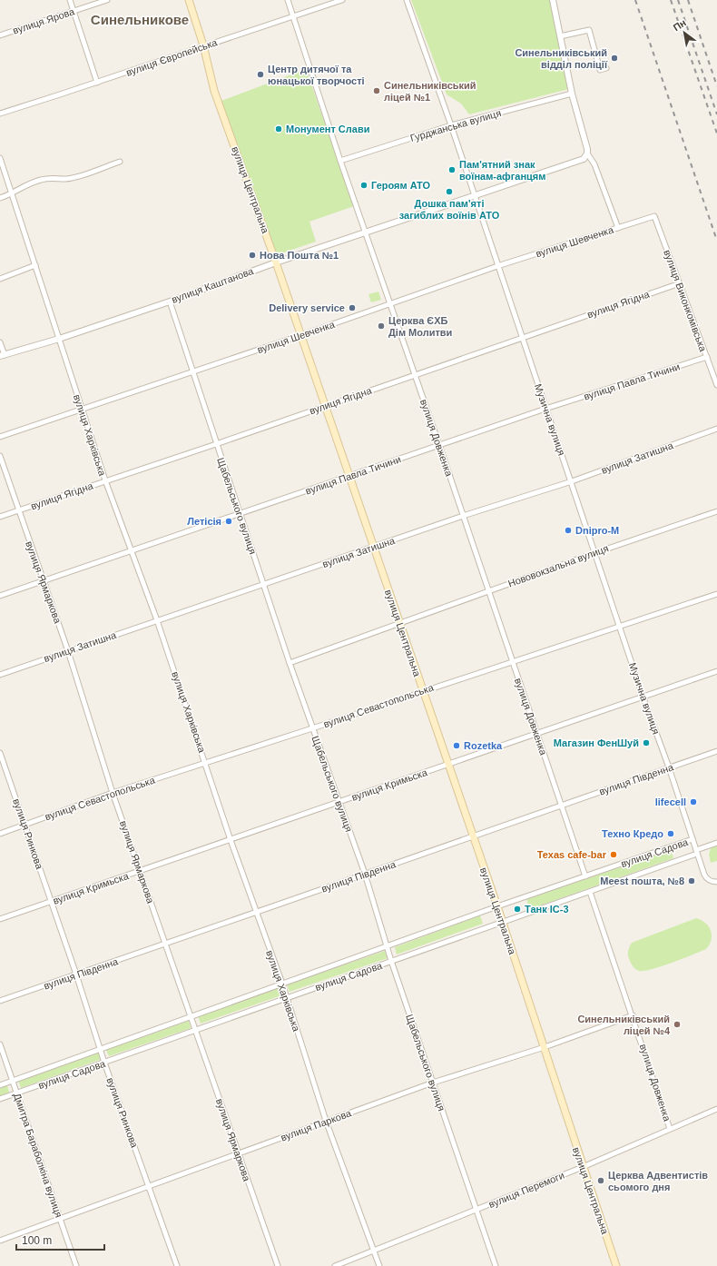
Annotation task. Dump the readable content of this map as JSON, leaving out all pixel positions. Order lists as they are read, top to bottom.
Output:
{
  "streets": {
    "main road": ["вулиця Центральна"],
    "street": [
      "вулиця Ярова",
      "вулиця Європейська",
      "Гурджанська вулиця",
      "вулиця Шевченка",
      "вулиця Каштанова",
      "вулиця Виконкомівська",
      "вулиця Ягідна",
      "вулиця Павла Тичини",
      "Музична вулиця",
      "вулиця Харківська",
      "вулиця Довженка",
      "вулиця Затишна",
      "Щабельського вулиця",
      "Нововокзальна вулиця",
      "вулиця Ярмаркова",
      "вулиця Севастопольська",
      "вулиця Південна",
      "вулиця Кримьска",
      "вулиця Ринкова",
      "вулиця Садова",
      "вулиця Паркова",
      "Дмитра Бараболкіна вулиця",
      "вулиця Перемоги"
    ]
  },
  "crossings": [
    ["вулиця Європейська", "вулиця Центральна"],
    ["вулиця Європейська", "вулиця Довженка"],
    ["Гурджанська вулиця", "Музична вулиця"],
    ["Гурджанська вулиця", "вулиця Довженка"],
    ["вулиця Центральна", "вулиця Шевченка"],
    ["вулиця Центральна", "вулиця Каштанова"],
    ["вулиця Центральна", "вулиця Ягідна"],
    ["вулиця Центральна", "вулиця Павла Тичини"],
    ["вулиця Центральна", "вулиця Затишна"],
    ["вулиця Центральна", "Нововокзальна вулиця"],
    ["вулиця Центральна", "вулиця Севастопольська"],
    ["вулиця Центральна", "вулиця Південна"],
    ["вулиця Центральна", "вулиця Кримьска"],
    ["вулиця Центральна", "вулиця Садова"],
    ["вулиця Центральна", "вулиця Паркова"],
    ["вулиця Центральна", "вулиця Перемоги"],
    ["вулиця Шевченка", "вулиця Виконкомівська"],
    ["вулиця Шевченка", "Музична вулиця"],
    ["вулиця Шевченка", "вулиця Харківська"],
    ["вулиця Шевченка", "вулиця Довженка"],
    ["вулиця Шевченка", "Щабельського вулиця"],
    ["вулиця Каштанова", "Музична вулиця"],
    ["вулиця Каштанова", "вулиця Харківська"],
    ["вулиця Каштанова", "вулиця Довженка"],
    ["вулиця Каштанова", "Щабельського вулиця"],
    ["вулиця Виконкомівська", "вулиця Ягідна"],
    ["вулиця Виконкомівська", "вулиця Павла Тичини"],
    ["вулиця Ягідна", "Музична вулиця"],
    ["вулиця Ягідна", "вулиця Харківська"],
    ["вулиця Ягідна", "вулиця Довженка"],
    ["вулиця Ягідна", "Щабельського вулиця"],
    ["вулиця Ягідна", "вулиця Ярмаркова"],
    ["вулиця Павла Тичини", "Музична вулиця"],
    ["вулиця Павла Тичини", "вулиця Харківська"],
    ["вулиця Павла Тичини", "вулиця Довженка"],
    ["вулиця Павла Тичини", "Щабельського вулиця"],
    ["вулиця Павла Тичини", "вулиця Ярмаркова"],
    ["Музична вулиця", "вулиця Затишна"],
    ["Музична вулиця", "Нововокзальна вулиця"],
    ["Музична вулиця", "вулиця Севастопольська"],
    ["Музична вулиця", "вулиця Південна"],
    ["Музична вулиця", "вулиця Кримьска"],
    ["Музична вулиця", "вулиця Садова"],
    ["вулиця Харківська", "вулиця Затишна"],
    ["вулиця Харківська", "вулиця Севастопольська"],
    ["вулиця Харківська", "вулиця Південна"],
    ["вулиця Харківська", "вулиця Кримьска"],
    ["вулиця Харківська", "вулиця Садова"],
    ["вулиця Харківська", "вулиця Паркова"],
    ["вулиця Харківська", "вулиця Перемоги"],
    ["вулиця Довженка", "вулиця Затишна"],
    ["вулиця Довженка", "Нововокзальна вулиця"],
    ["вулиця Довженка", "вулиця Севастопольська"],
    ["вулиця Довженка", "вулиця Південна"],
    ["вулиця Довженка", "вулиця Кримьска"],
    ["вулиця Довженка", "вулиця Садова"],
    ["вулиця Довженка", "вулиця Паркова"],
    ["вулиця Довженка", "вулиця Перемоги"],
    ["вулиця Затишна", "Щабельського вулиця"],
    ["вулиця Затишна", "вулиця Ярмаркова"],
    ["Щабельського вулиця", "Нововокзальна вулиця"],
    ["Щабельського вулиця", "вулиця Севастопольська"],
    ["Щабельського вулиця", "вулиця Південна"],
    ["Щабельського вулиця", "вулиця Кримьска"],
    ["Щабельського вулиця", "вулиця Садова"],
    ["Щабельського вулиця", "вулиця Паркова"],
    ["Щабельського вулиця", "вулиця Перемоги"],
    ["вулиця Ярмаркова", "вулиця Севастопольська"],
    ["вулиця Ярмаркова", "вулиця Південна"],
    ["вулиця Ярмаркова", "вулиця Кримьска"],
    ["вулиця Ярмаркова", "вулиця Садова"],
    ["вулиця Ярмаркова", "вулиця Паркова"],
    ["вулиця Севастопольська", "вулиця Ринкова"],
    ["вулиця Південна", "вулиця Ринкова"],
    ["вулиця Кримьска", "вулиця Ринкова"],
    ["вулиця Ринкова", "вулиця Садова"],
    ["вулиця Ринкова", "вулиця Паркова"],
    ["вулиця Садова", "Дмитра Бараболкіна вулиця"],
    ["вулиця Паркова", "Дмитра Бараболкіна вулиця"]
  ],
  "districts": ["Синельникове"],
  "places": [
    "Синельниківський відділ поліції",
    "Центр дитячої та юнацької творчості",
    "Синельниківський ліцей №1",
    "Монумент Слави",
    "Пам'ятний знак воїнам-афганцям",
    "Героям АТО",
    "Дошка пам'яті загиблих воїнів АТО",
    "Нова Пошта №1",
    "Delivery service",
    "Церква ЄХБ Дім Молитви",
    "Летісія",
    "Dnipro-M",
    "Магазин ФенШуй",
    "Rozetka",
    "lifecell",
    "Техно Кредо",
    "Texas cafe-bar",
    "Meest пошта, №8",
    "Танк ІС-3",
    "Синельниківський ліцей №4",
    "Церква Адвентистів сьомого дня"
  ],
  "scale_bar": "100 m",
  "north": "top left"
}
